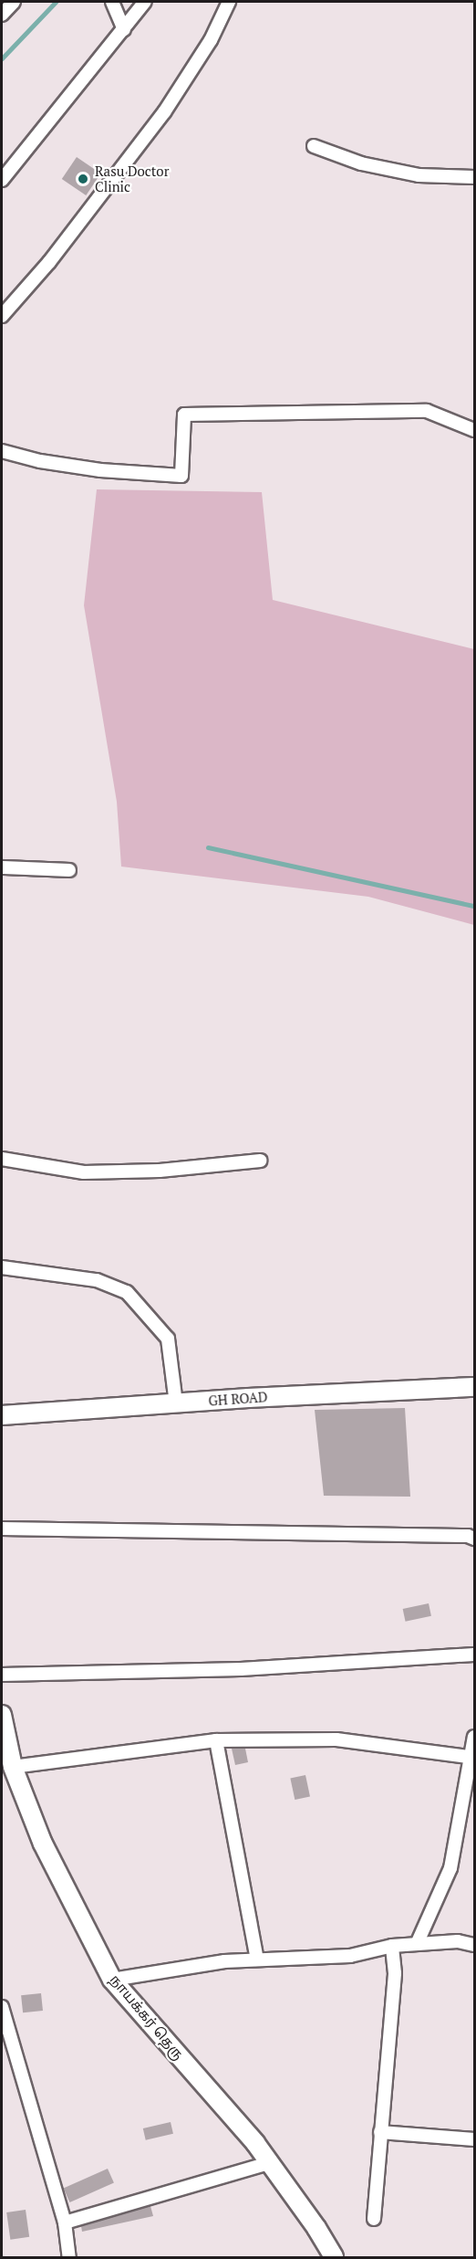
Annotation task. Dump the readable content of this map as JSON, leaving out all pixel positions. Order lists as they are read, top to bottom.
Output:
{
  "streets": {
    "street": ["GH ROAD", "நாயக்கர் தெரு"]
  },
  "places": ["Rasu Doctor Clinic"]
}
